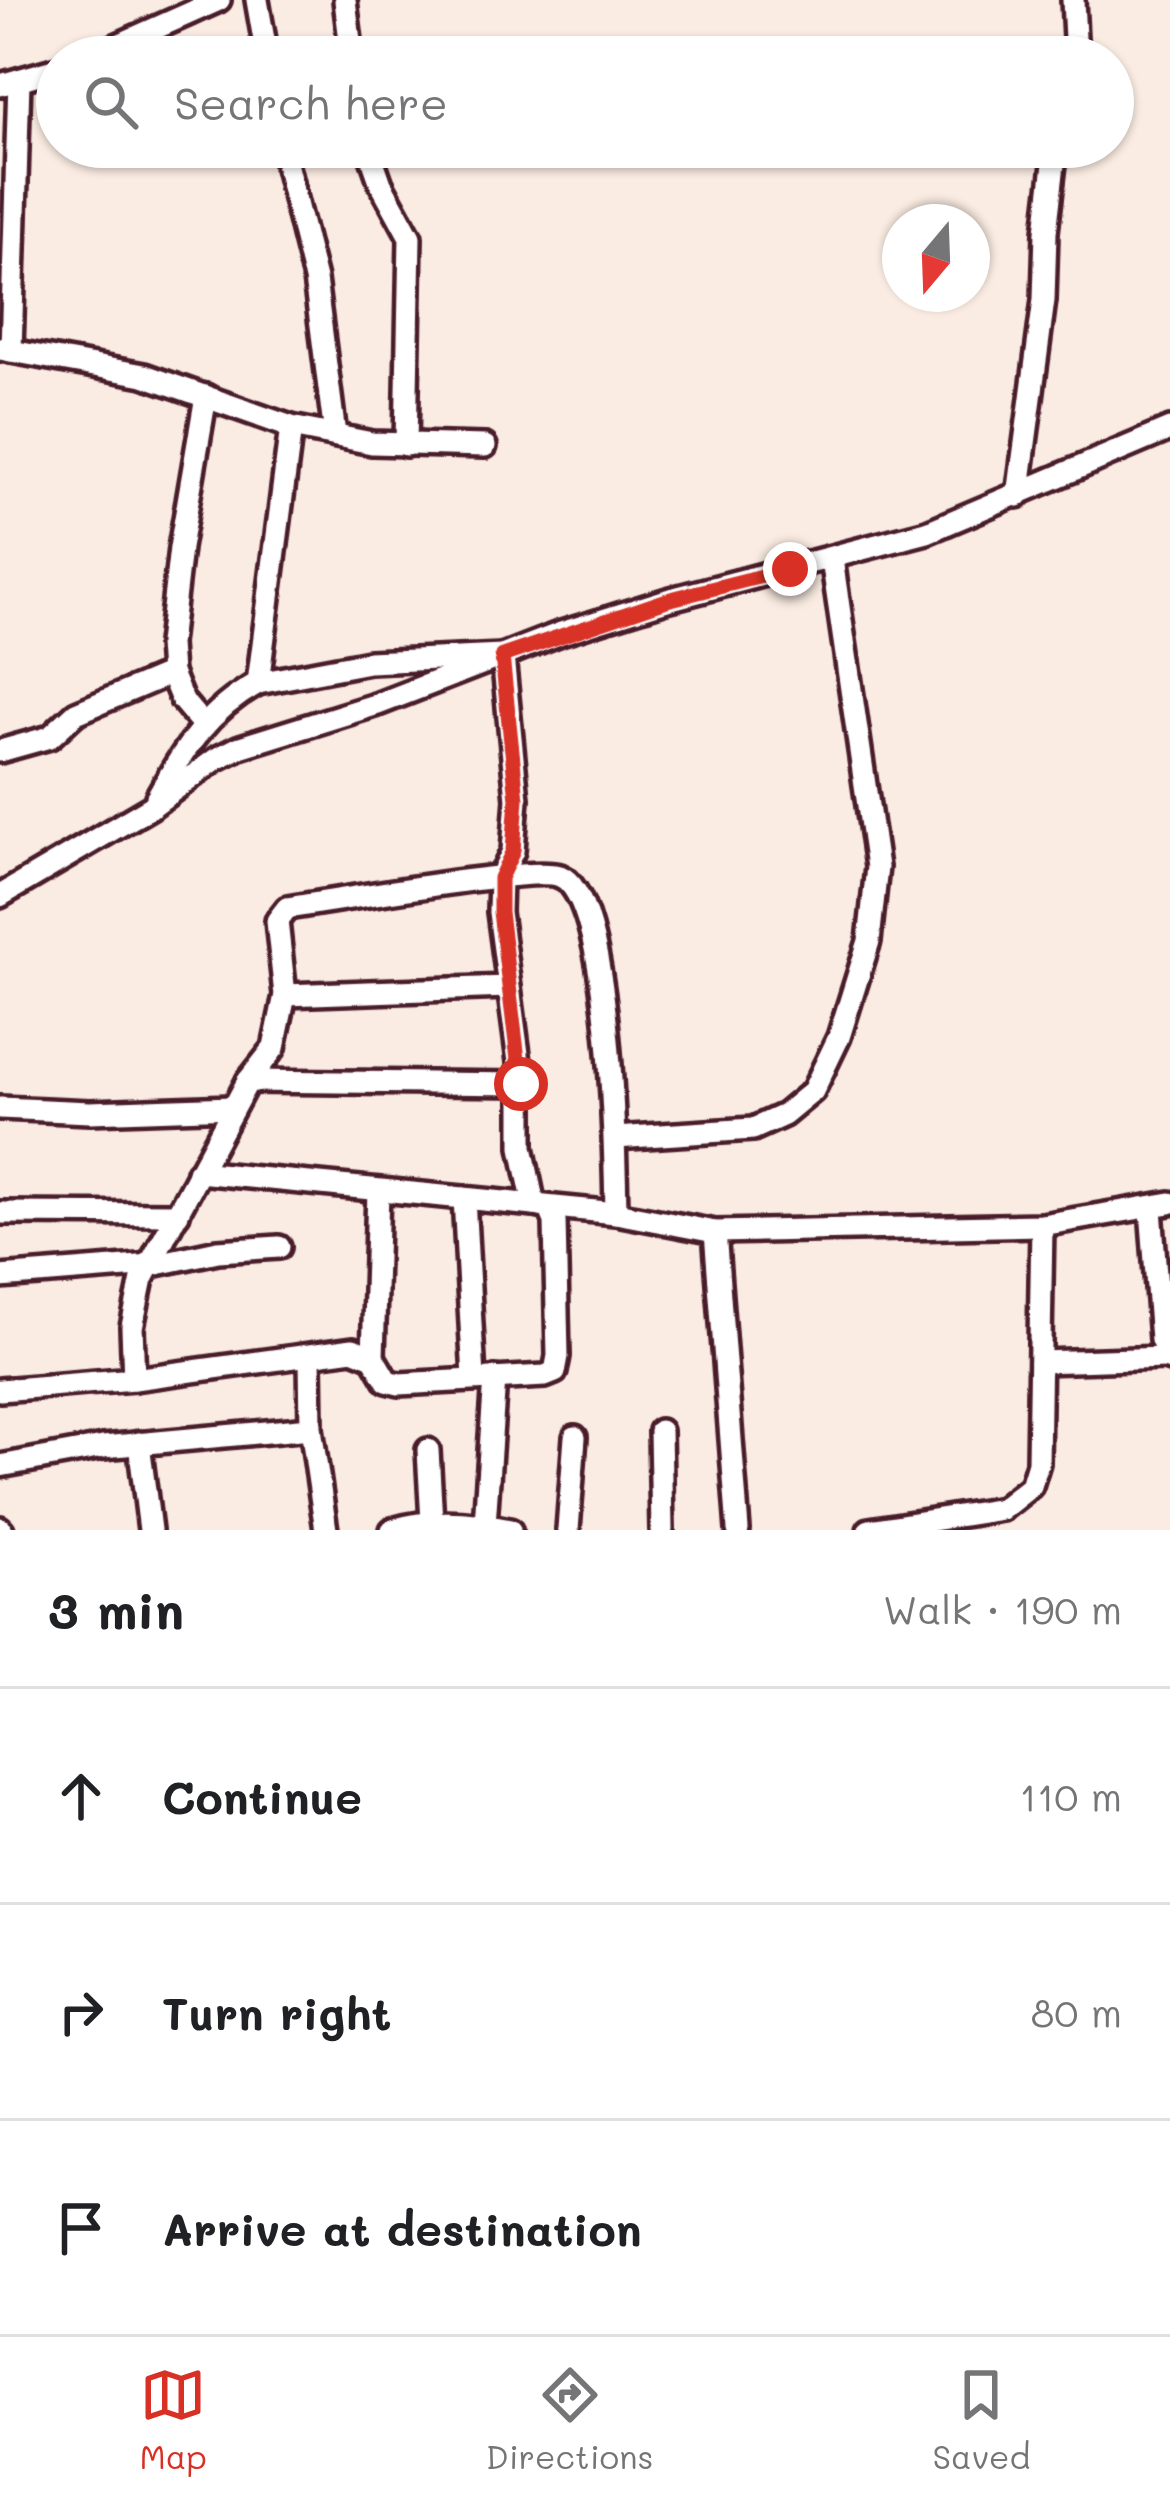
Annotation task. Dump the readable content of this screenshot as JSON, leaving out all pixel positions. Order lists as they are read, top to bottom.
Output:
{
  "north": "bottom",
  "page": {
    "search": "Search here",
    "heading": ["3 min", "Walk · 190 m"],
    "list": [
      ["Continue", "110 m"],
      ["Turn right", "80 m"],
      "Arrive at destination"
    ],
    "nav": ["Map", "Directions", "Saved"]
  }
}
